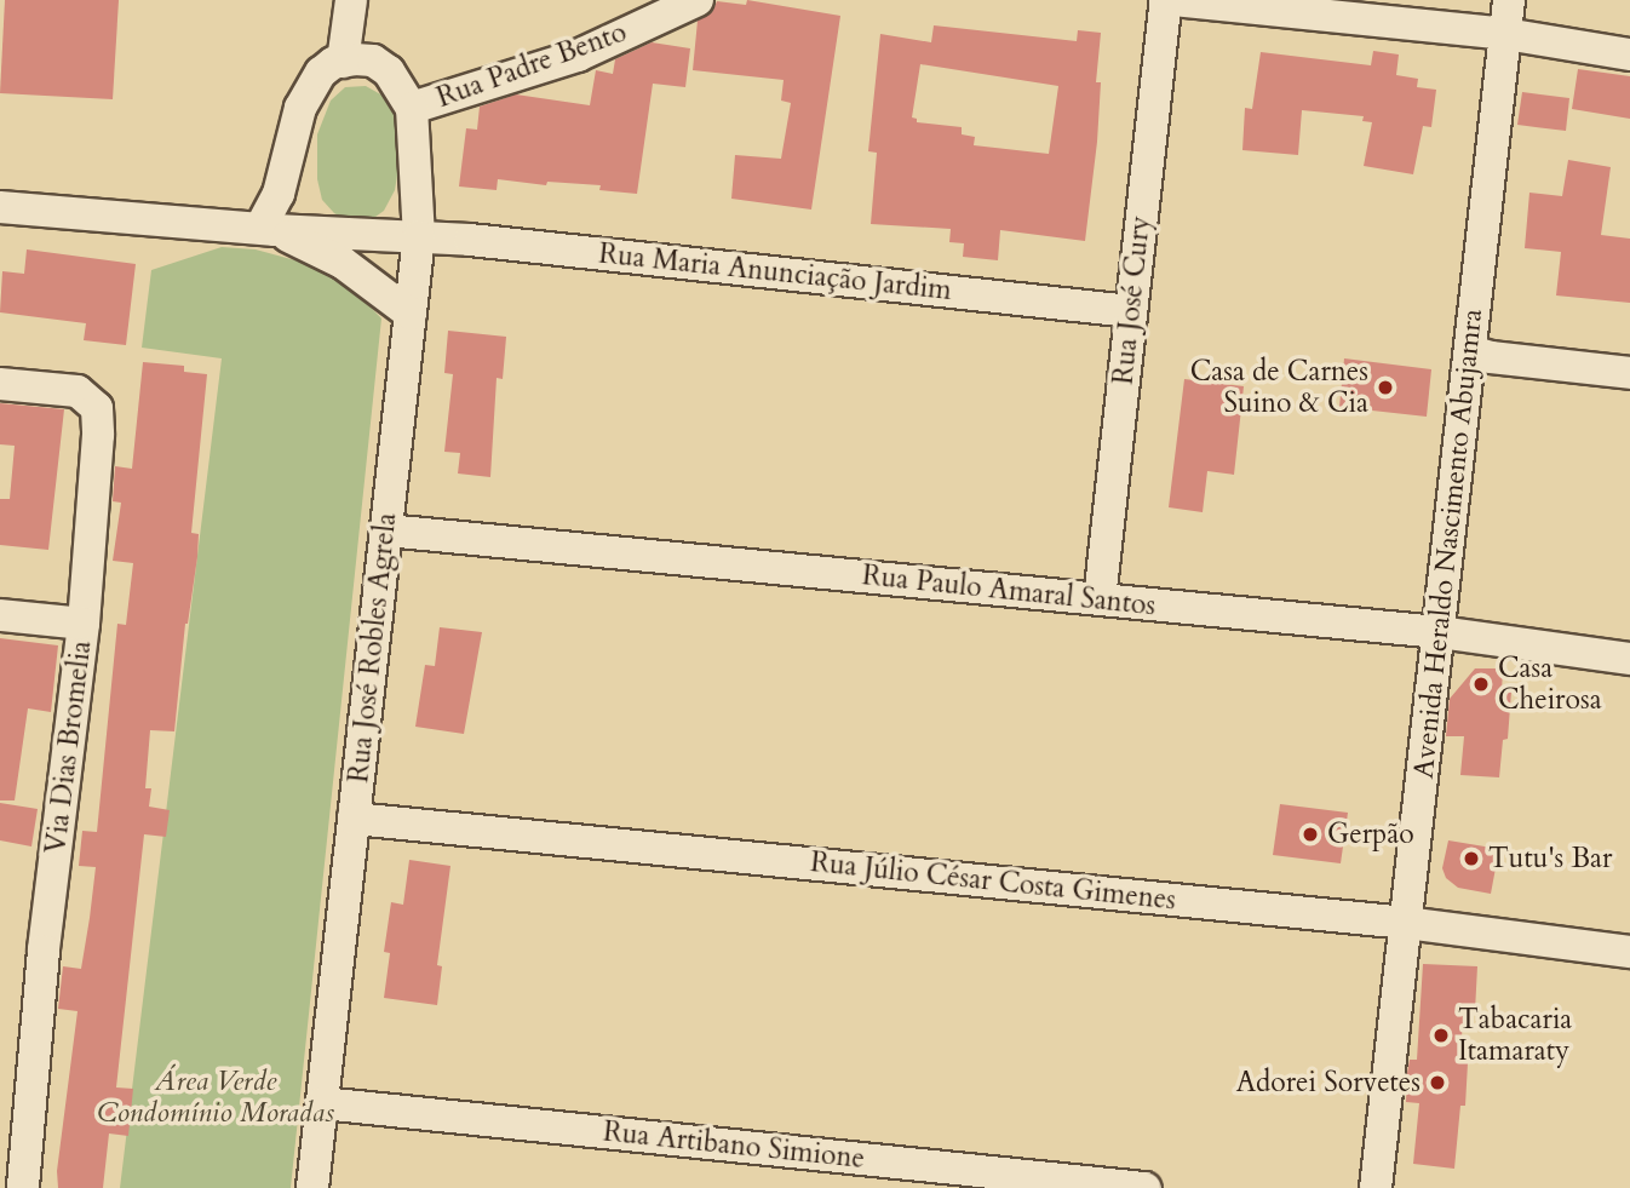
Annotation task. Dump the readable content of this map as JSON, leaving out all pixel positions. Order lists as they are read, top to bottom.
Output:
{
  "streets": {
    "street": [
      "Rua Padre Bento",
      "Rua Maria Anunciação Jardim",
      "Rua José Cury",
      "Avenida Heraldo Nascimento Abujamra",
      "Rua Paulo Amaral Santos",
      "Rua José Robles Agrela",
      "Via Dias Bromelia",
      "Rua Júlio César Costa Gimenes",
      "Rua Artibano Simione"
    ]
  },
  "crossings": [
    ["Rua Padre Bento", "Rua José Robles Agrela"],
    ["Rua Maria Anunciação Jardim", "Rua José Cury"],
    ["Rua Maria Anunciação Jardim", "Rua José Robles Agrela"],
    ["Rua José Cury", "Rua Paulo Amaral Santos"],
    ["Avenida Heraldo Nascimento Abujamra", "Rua Paulo Amaral Santos"],
    ["Avenida Heraldo Nascimento Abujamra", "Rua Júlio César Costa Gimenes"],
    ["Rua Paulo Amaral Santos", "Rua José Robles Agrela"],
    ["Rua José Robles Agrela", "Rua Júlio César Costa Gimenes"],
    ["Rua José Robles Agrela", "Rua Artibano Simione"]
  ],
  "parks": ["Área Verde Condomínio Moradas"],
  "places": [
    "Casa de Carnes Suino & Cia",
    "Casa Cheirosa",
    "Gerpão",
    "Tutu's Bar",
    "Tabacaria Itamaraty",
    "Adorei Sorvetes"
  ]
}
